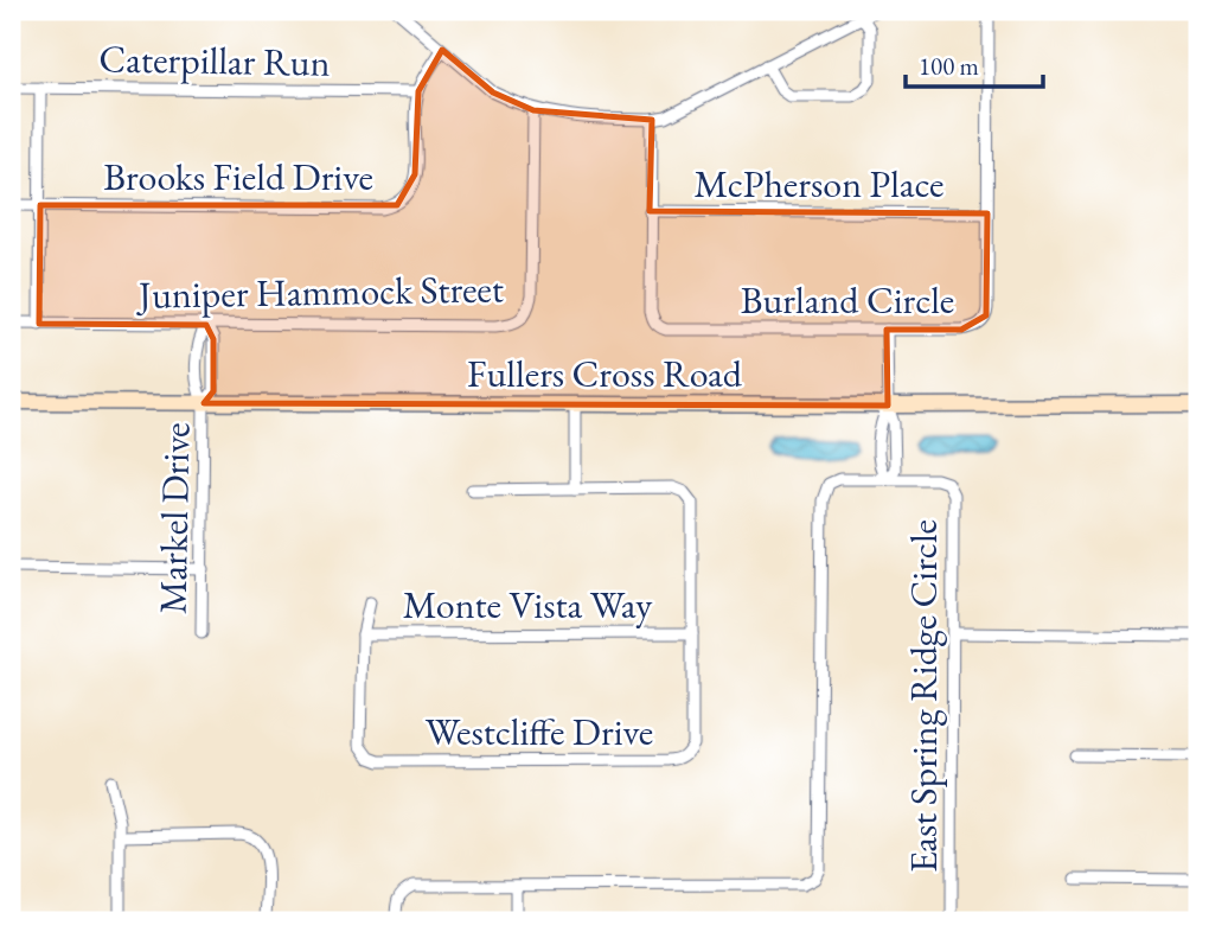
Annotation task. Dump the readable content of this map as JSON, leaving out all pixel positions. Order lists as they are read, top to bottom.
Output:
{
  "streets": {
    "street": [
      "Caterpillar Run",
      "Brooks Field Drive",
      "McPherson Place",
      "Juniper Hammock Street",
      "Burland Circle",
      "Fullers Cross Road",
      "Markel Drive",
      "Monte Vista Way",
      "East Spring Ridge Circle",
      "Westcliffe Drive"
    ]
  },
  "crossings": [
    ["Caterpillar Run", "Brooks Field Drive"],
    ["McPherson Place", "Burland Circle"],
    ["Juniper Hammock Street", "Markel Drive"],
    ["Fullers Cross Road", "Markel Drive"],
    ["Monte Vista Way", "Westcliffe Drive"]
  ],
  "scale_bar": "100 m"
}
